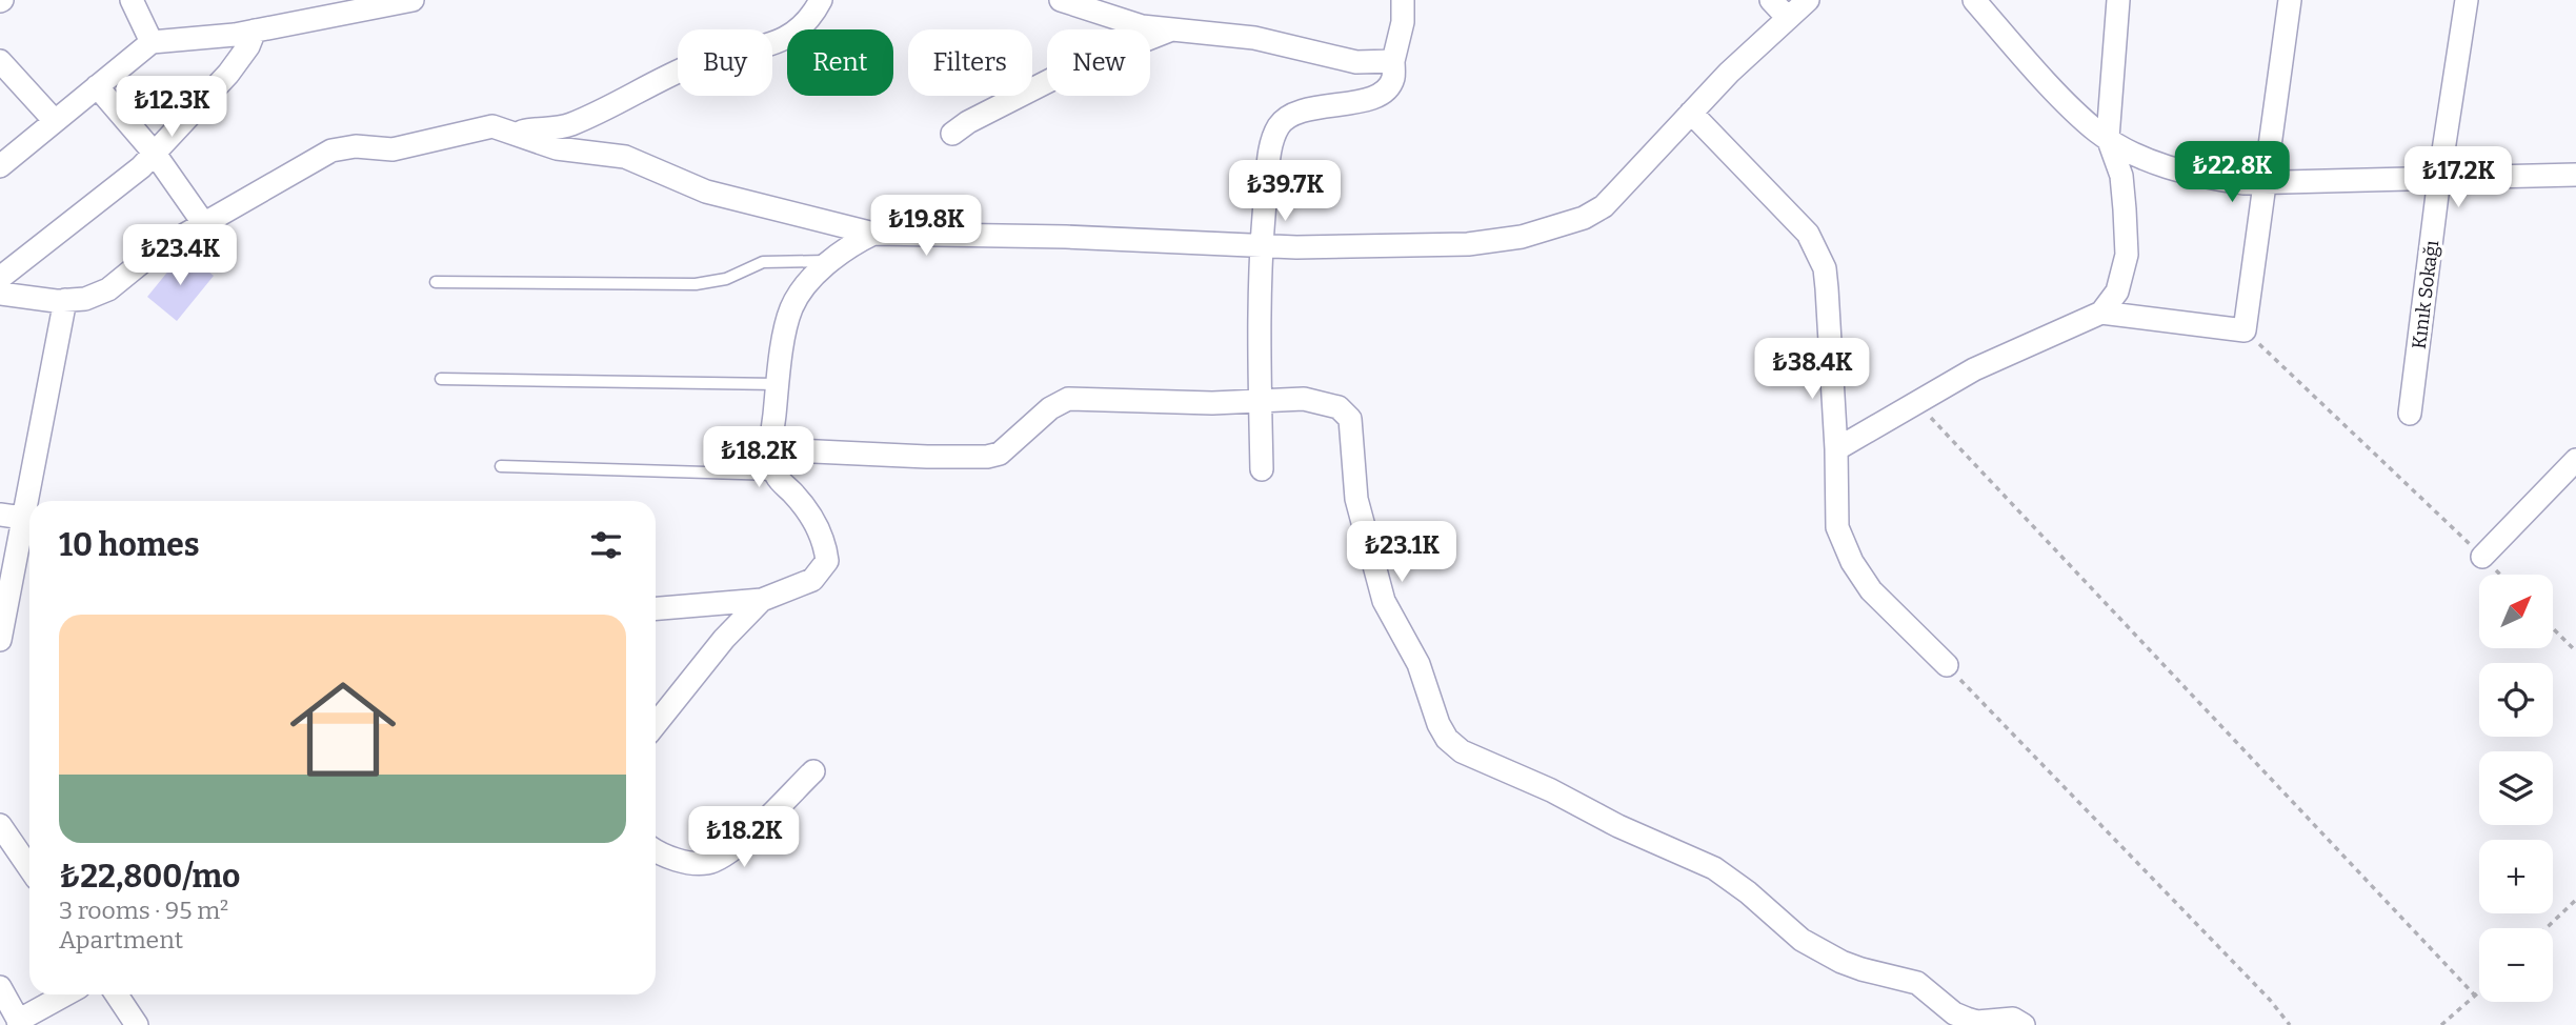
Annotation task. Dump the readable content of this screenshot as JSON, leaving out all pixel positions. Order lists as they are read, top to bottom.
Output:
{
  "streets": {
    "street": ["Kınık Sokağı"]
  },
  "north": "top right",
  "page": {
    "chip": [
      "Buy",
      "Rent",
      "Filters",
      "New"
    ],
    "price": [
      "₺12.3K",
      "₺22.8K",
      "₺17.2K",
      "₺39.7K",
      "₺19.8K",
      "₺23.4K",
      "₺38.4K",
      "₺18.2K",
      "₺23.1K",
      "₺18.2K"
    ],
    "heading": "10 homes",
    "map_buttons": ["+", "−"],
    "list": [
      {
        "name": "₺22,800/mo",
        "note": "3 rooms · 95 m² · Apartment"
      }
    ]
  }
}
